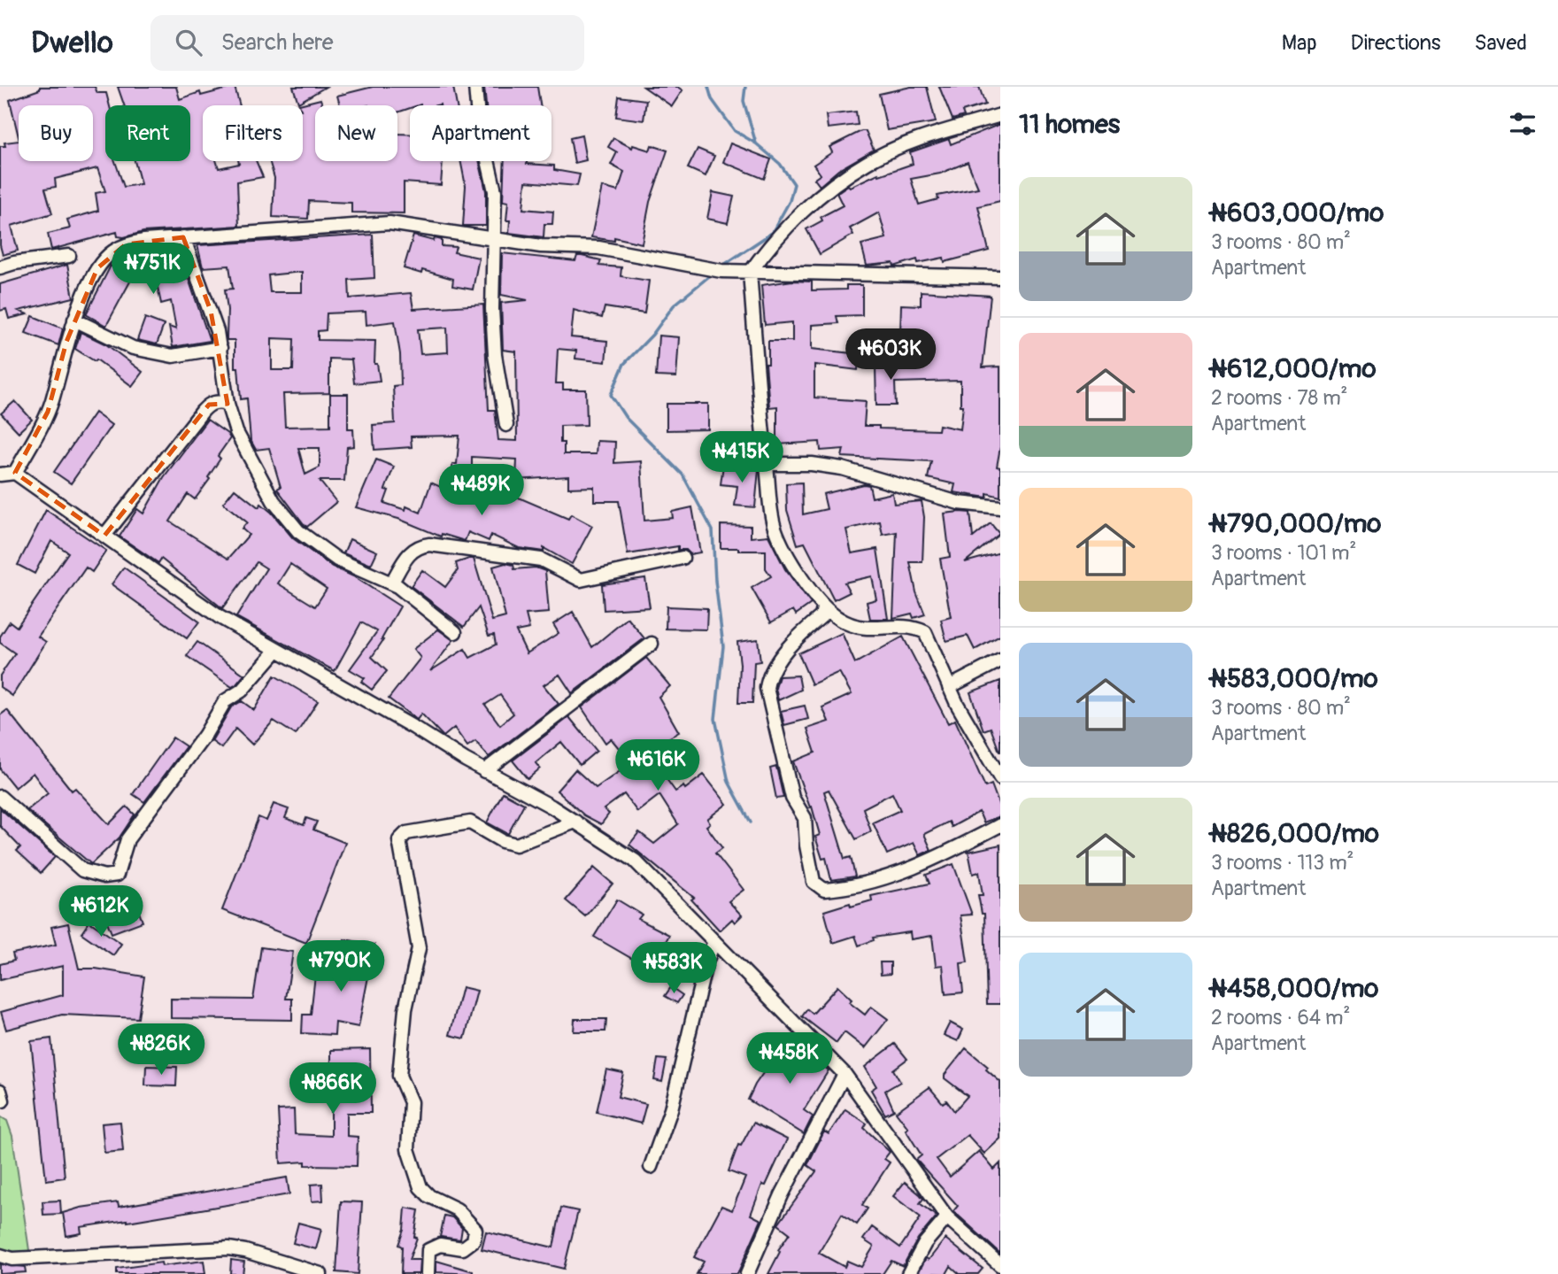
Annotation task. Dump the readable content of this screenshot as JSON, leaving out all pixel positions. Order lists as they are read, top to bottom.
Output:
{
  "page": {
    "header": "Dwello",
    "search": "Search here",
    "nav": ["Map", "Directions", "Saved"],
    "heading": "11 homes",
    "chip": [
      "Buy",
      "Rent",
      "Filters",
      "New",
      "Apartment"
    ],
    "list": [
      {
        "name": "₦603,000/mo",
        "note": "3 rooms · 80 m² · Apartment"
      },
      {
        "name": "₦612,000/mo",
        "note": "2 rooms · 78 m² · Apartment"
      },
      {
        "name": "₦790,000/mo",
        "note": "3 rooms · 101 m² · Apartment"
      },
      {
        "name": "₦583,000/mo",
        "note": "3 rooms · 80 m² · Apartment"
      },
      {
        "name": "₦826,000/mo",
        "note": "3 rooms · 113 m² · Apartment"
      },
      {
        "name": "₦458,000/mo",
        "note": "2 rooms · 64 m² · Apartment"
      }
    ],
    "price": [
      "₦751K",
      "₦603K",
      "₦415K",
      "₦489K",
      "₦616K",
      "₦612K",
      "₦790K",
      "₦583K",
      "₦826K",
      "₦458K",
      "₦866K"
    ]
  }
}
